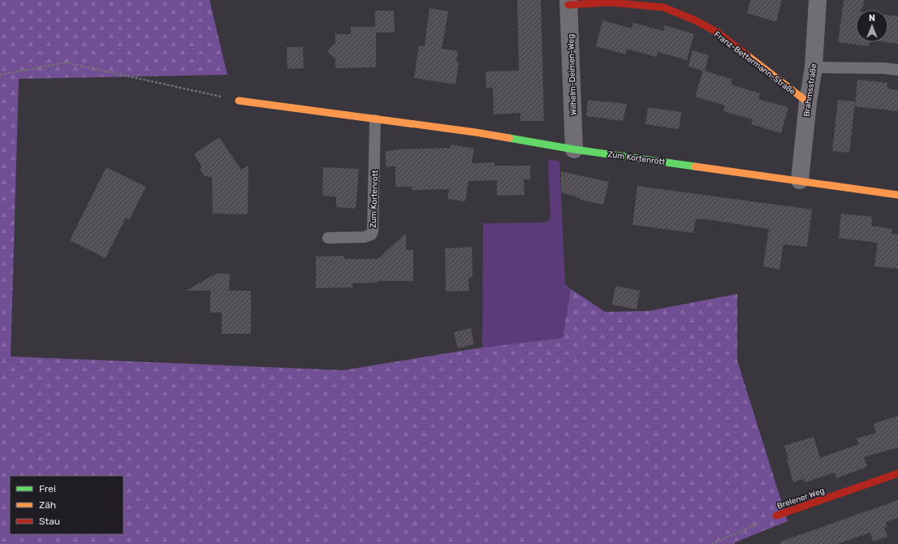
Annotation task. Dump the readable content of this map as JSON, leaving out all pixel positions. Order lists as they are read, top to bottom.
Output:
{
  "streets": {
    "street": [
      "Franz-Bettermann-Straße",
      "Wilhelm-Deimen-Weg",
      "Brahmsstraße",
      "Zum Kortenrott",
      "Brelener Weg"
    ]
  },
  "crossings": [
    ["Franz-Bettermann-Straße", "Wilhelm-Deimen-Weg"],
    ["Franz-Bettermann-Straße", "Brahmsstraße"],
    ["Wilhelm-Deimen-Weg", "Zum Kortenrott"],
    ["Brahmsstraße", "Zum Kortenrott"]
  ],
  "legend": ["Frei", "Zäh", "Stau"],
  "north": "top"
}
